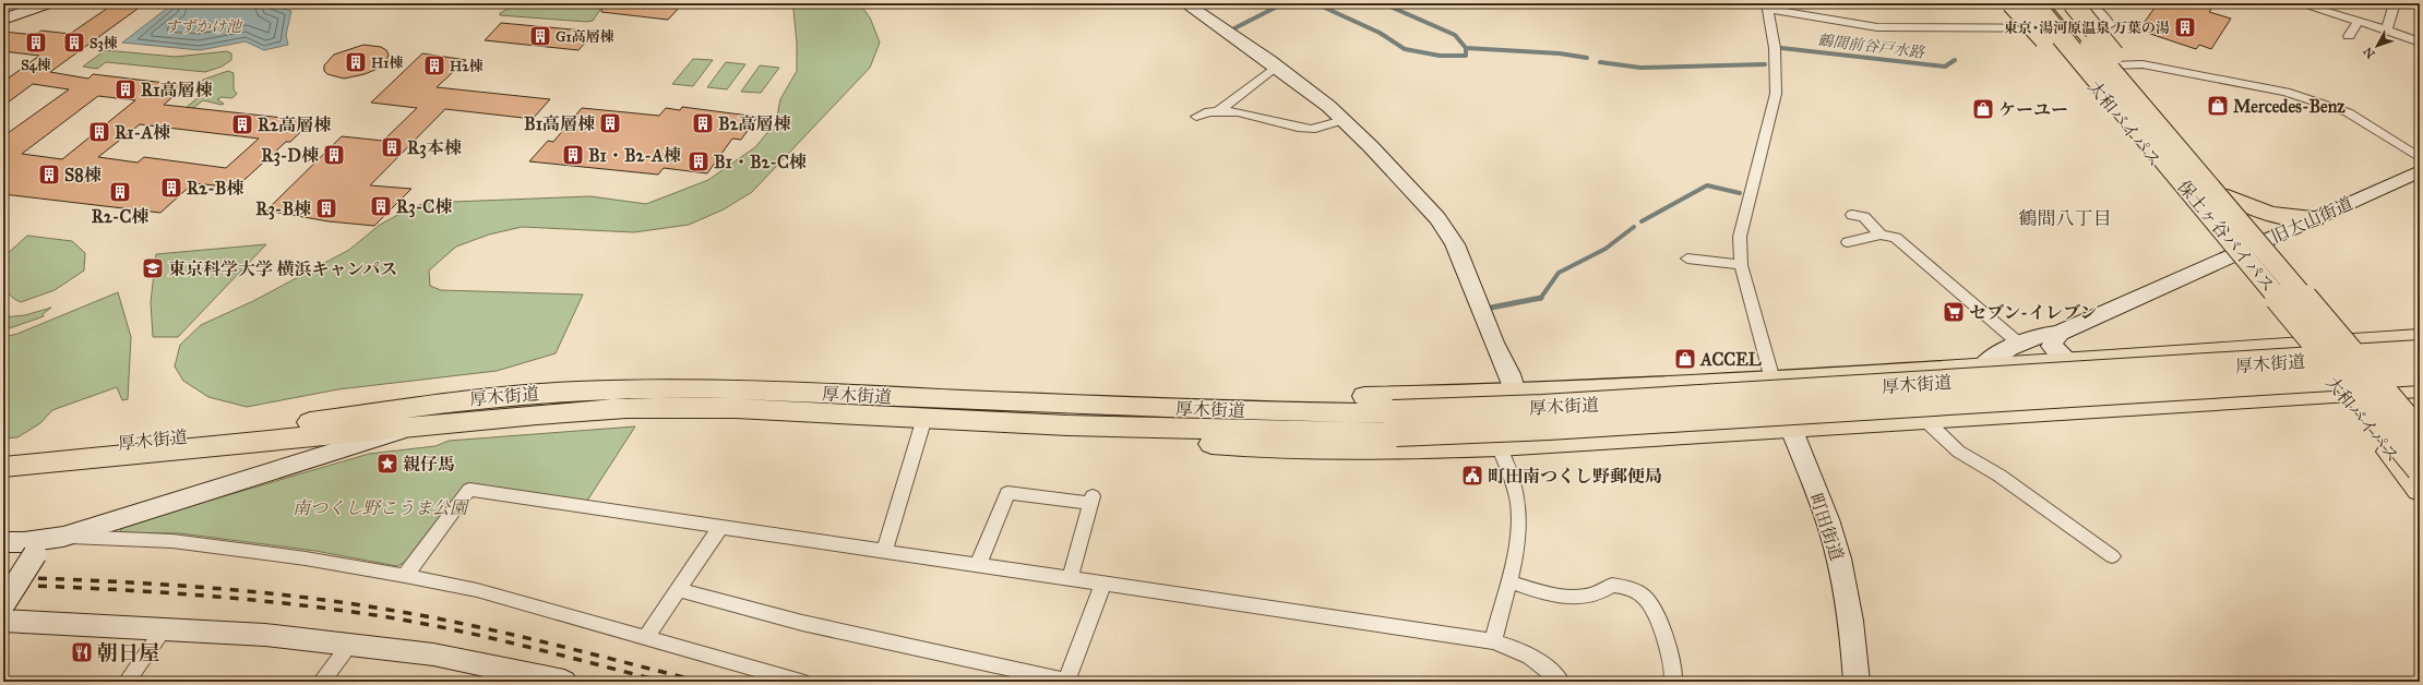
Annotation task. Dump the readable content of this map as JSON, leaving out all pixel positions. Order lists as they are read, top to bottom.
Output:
{
  "streets": {
    "highway": ["大和バイパス", "保土ヶ谷バイパス", "厚木街道"],
    "street": ["旧大山街道", "町田街道"]
  },
  "crossings": [
    ["大和バイパス", "旧大山街道"],
    ["大和バイパス", "保土ヶ谷バイパス"],
    ["旧大山街道", "保土ヶ谷バイパス"]
  ],
  "districts": ["鶴間八丁目"],
  "water": ["すずかけ池", "鶴間前谷戸水路"],
  "parks": ["南つくし野こうま公園"],
  "places": {
    "building": [
      "東京･湯河原温泉 万葉の湯",
      "G1高層棟",
      "S4棟",
      "S3棟",
      "H1棟",
      "H2棟",
      "R1高層棟",
      "B1高層棟",
      "B2高層棟",
      "R2高層棟",
      "R1-A棟",
      "R3本棟",
      "R3-D棟",
      "B1・B2-A棟",
      "B1・B2-C棟",
      "S8棟",
      "R2-B棟",
      "R2-C棟",
      "R3-C棟",
      "R3-B棟"
    ],
    "shop": ["Mercedes-Benz", "ケーユー", "ACCEL"],
    "school or university": ["東京科学大学 横浜キャンパス"],
    "supermarket": ["セブン-イレブン"],
    "place": ["親仔馬"],
    "public building": ["町田南つくし野郵便局"],
    "restaurant": ["朝日屋"]
  },
  "north": "bottom left"
}
